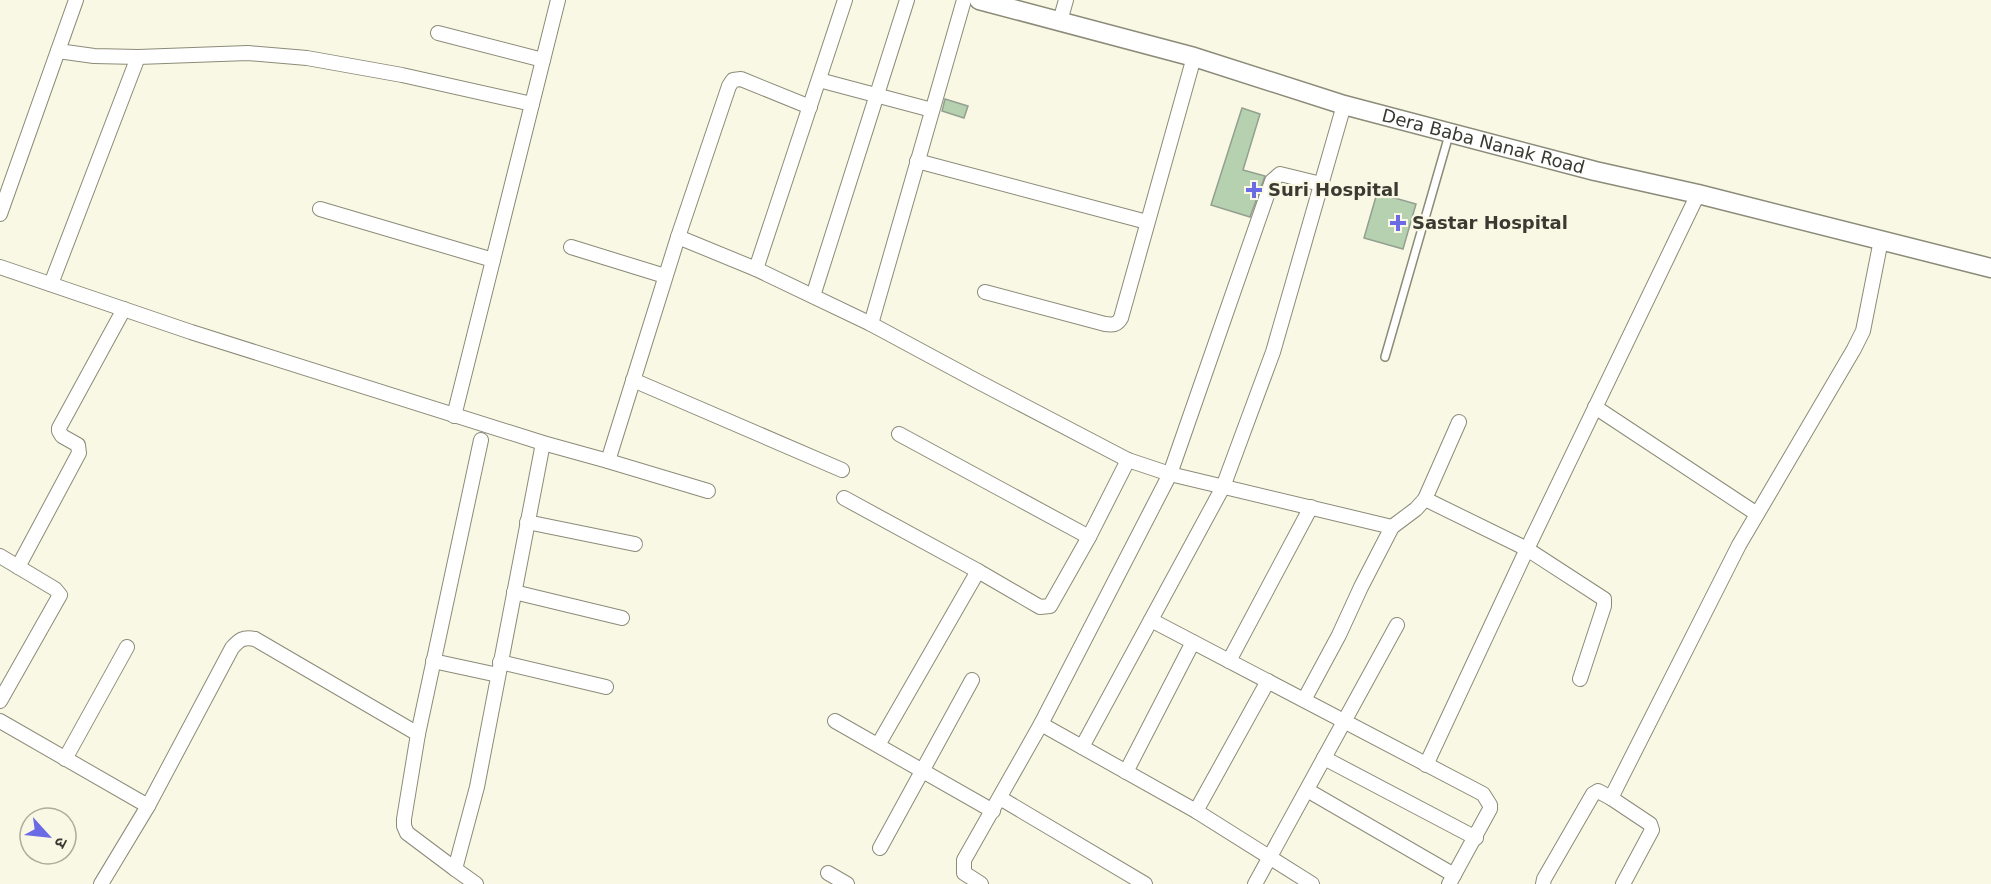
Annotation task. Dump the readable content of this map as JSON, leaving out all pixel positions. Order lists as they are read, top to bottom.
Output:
{
  "streets": {
    "main road": ["Dera Baba Nanak Road"]
  },
  "places": {
    "health": ["Suri Hospital", "Sastar Hospital"]
  },
  "north": "bottom right"
}
